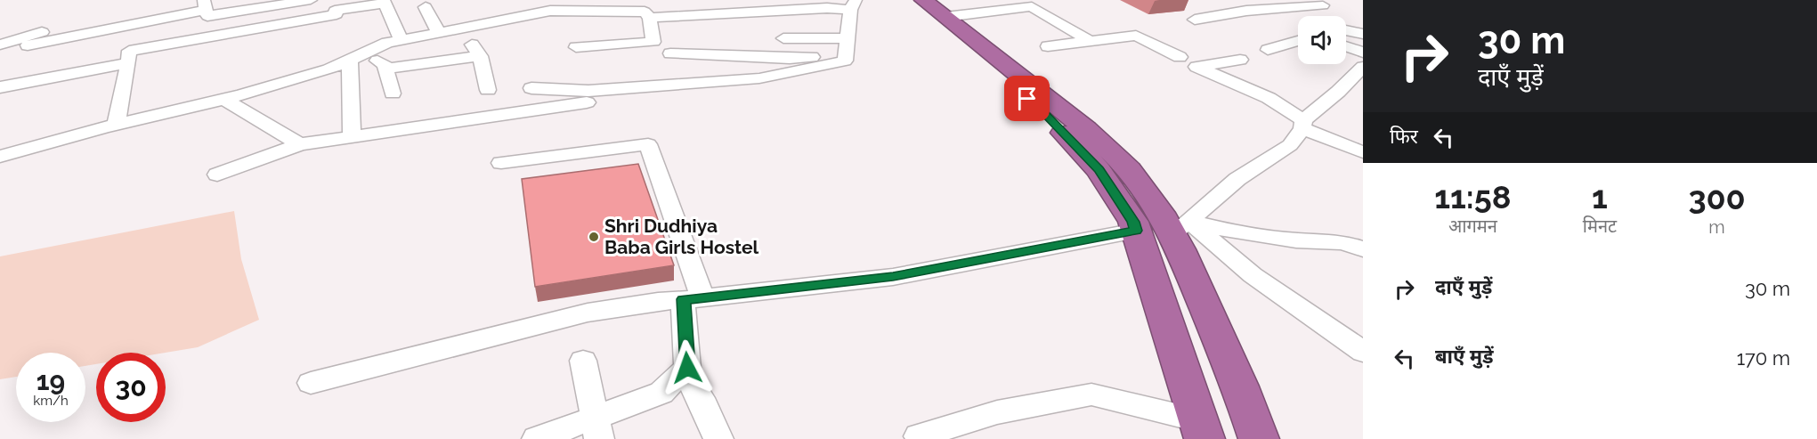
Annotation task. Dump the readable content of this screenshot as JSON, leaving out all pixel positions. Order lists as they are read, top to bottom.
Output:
{
  "places": ["Shri Dudhiya Baba Girls Hostel"],
  "page": {
    "turn": ["30 m", "दाएँ मुड़ें"],
    "then": "फिर",
    "eta": [
      "11:58",
      "आगमन",
      "1",
      "मिनट",
      "300",
      "m"
    ],
    "list": [
      {
        "name": "दाएँ मुड़ें",
        "value": "30 m"
      },
      {
        "name": "बाएँ मुड़ें",
        "value": "170 m"
      }
    ],
    "speed": "19 km/h",
    "limit": "30"
  }
}
